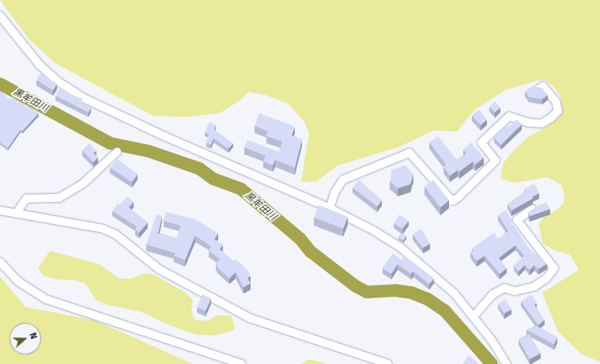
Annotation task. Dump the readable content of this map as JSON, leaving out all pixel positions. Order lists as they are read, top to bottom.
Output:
{
  "water": ["黒牟田川"],
  "north": "right"
}
